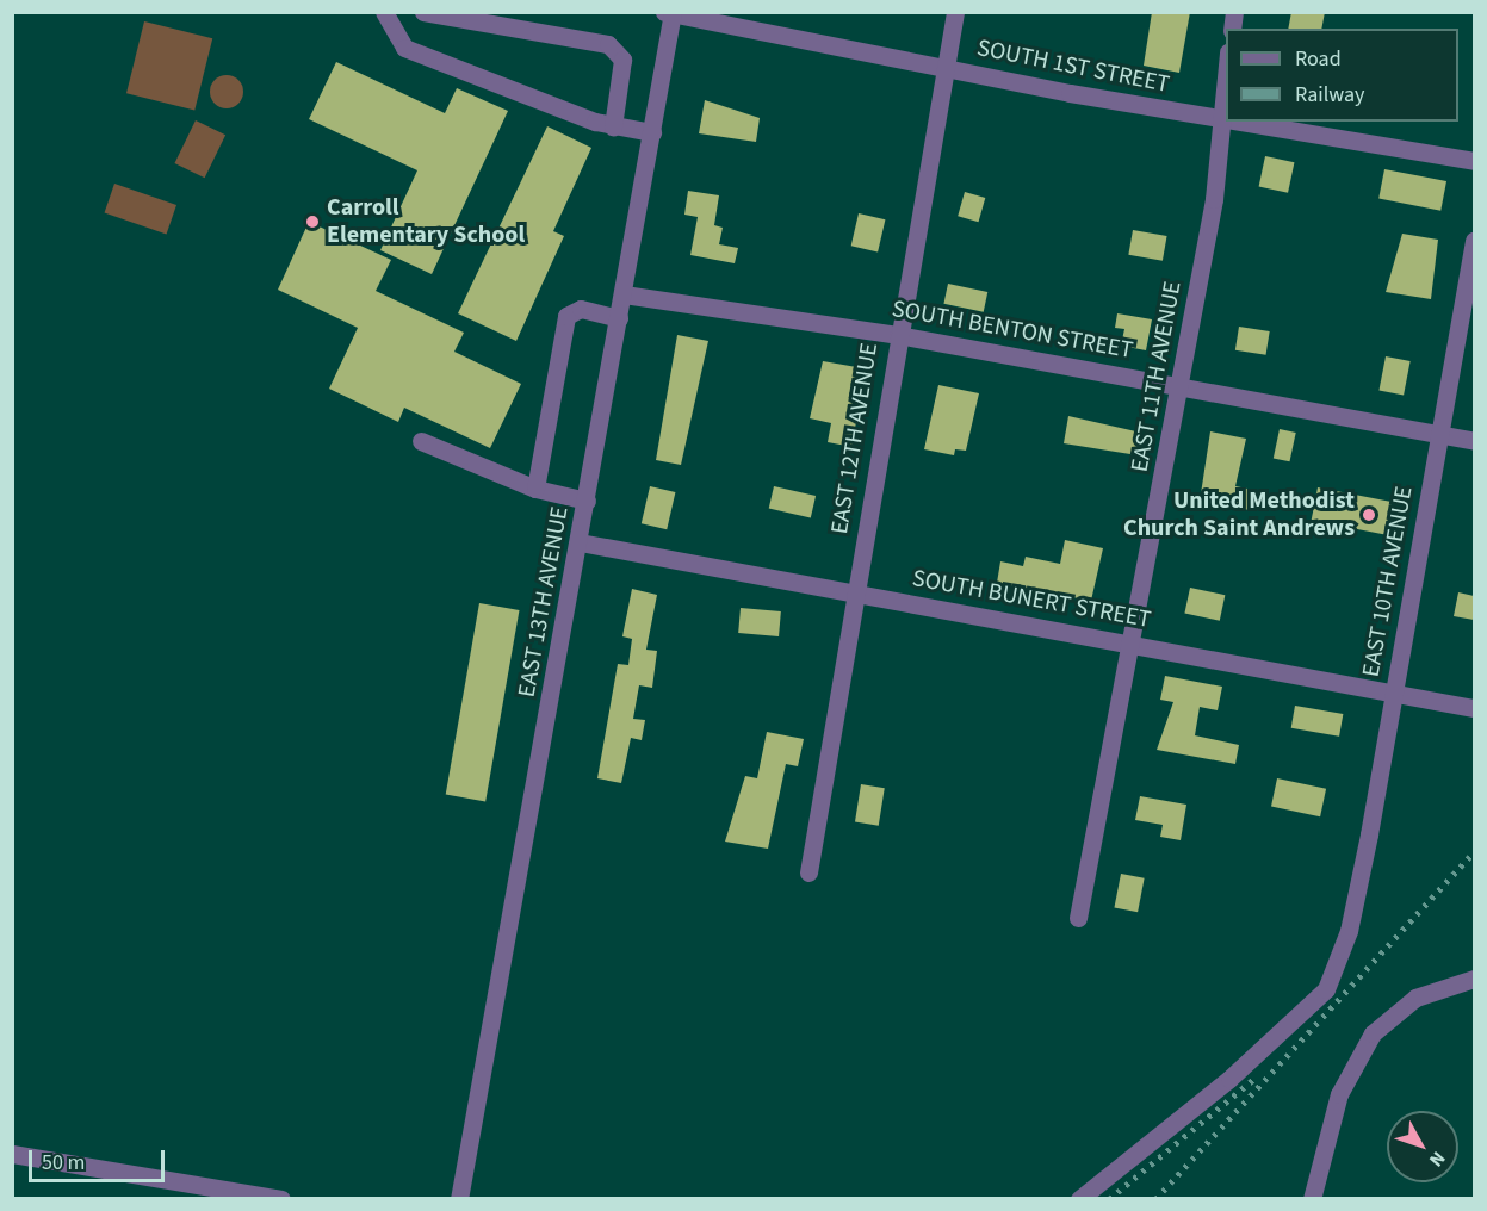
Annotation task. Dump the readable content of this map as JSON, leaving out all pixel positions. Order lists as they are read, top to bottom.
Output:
{
  "streets": {
    "street": [
      "SOUTH 1ST STREET",
      "SOUTH BENTON STREET",
      "EAST 11TH AVENUE",
      "EAST 12TH AVENUE",
      "EAST 10TH AVENUE",
      "SOUTH BUNERT STREET",
      "EAST 13TH AVENUE"
    ]
  },
  "crossings": [
    ["SOUTH 1ST STREET", "EAST 11TH AVENUE"],
    ["SOUTH 1ST STREET", "EAST 12TH AVENUE"],
    ["SOUTH 1ST STREET", "EAST 13TH AVENUE"],
    ["SOUTH BENTON STREET", "EAST 11TH AVENUE"],
    ["SOUTH BENTON STREET", "EAST 12TH AVENUE"],
    ["SOUTH BENTON STREET", "EAST 10TH AVENUE"],
    ["SOUTH BENTON STREET", "EAST 13TH AVENUE"],
    ["EAST 11TH AVENUE", "SOUTH BUNERT STREET"],
    ["EAST 12TH AVENUE", "SOUTH BUNERT STREET"],
    ["EAST 10TH AVENUE", "SOUTH BUNERT STREET"],
    ["SOUTH BUNERT STREET", "EAST 13TH AVENUE"]
  ],
  "places": ["Carroll Elementary School", "United Methodist Church Saint Andrews"],
  "legend": ["Road", "Railway"],
  "scale_bar": "50 m",
  "north": "bottom right"
}
